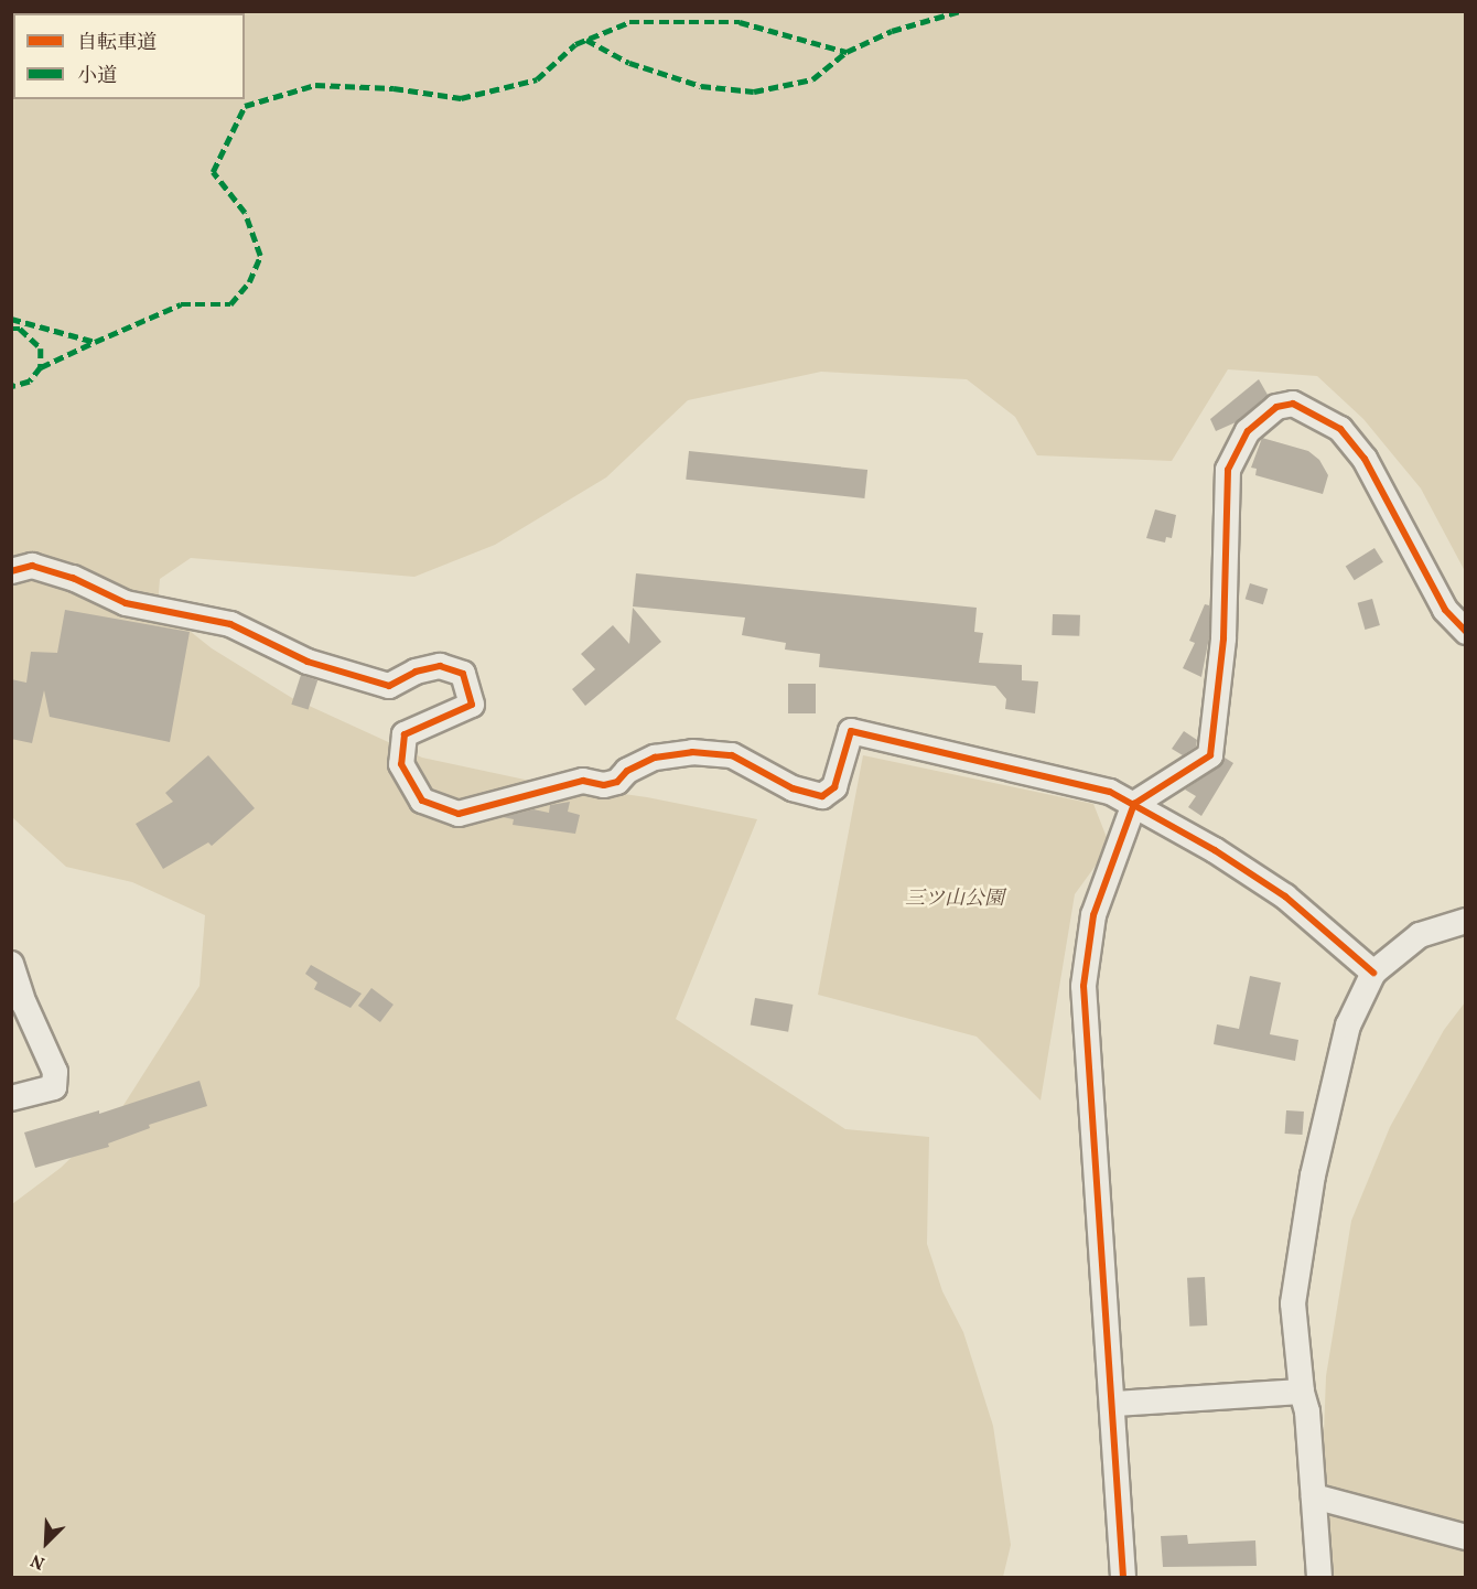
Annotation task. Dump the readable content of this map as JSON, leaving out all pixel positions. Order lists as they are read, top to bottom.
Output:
{
  "parks": ["三ツ山公園"],
  "legend": ["自転車道", "小道"],
  "north": "bottom left"
}
